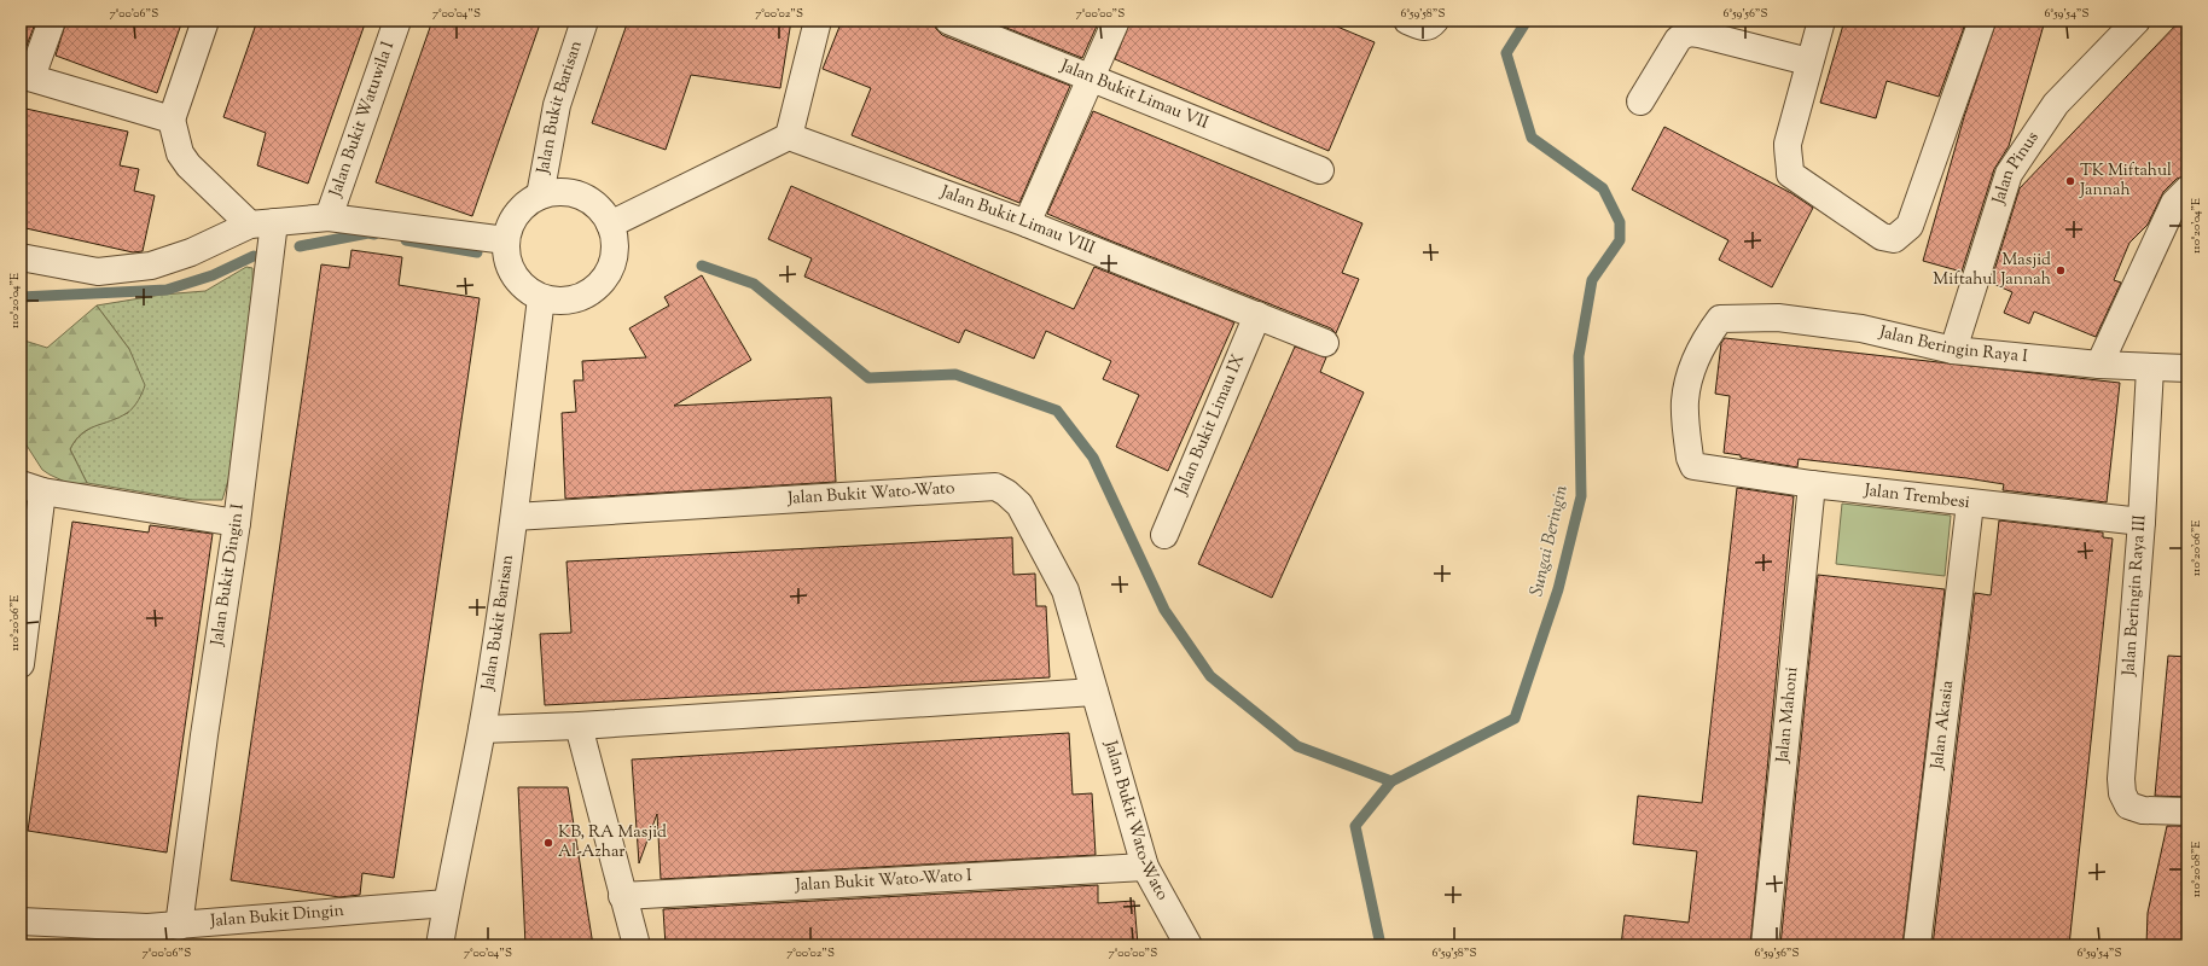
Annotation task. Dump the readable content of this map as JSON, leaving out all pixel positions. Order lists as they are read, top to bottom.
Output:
{
  "streets": {
    "street": [
      "Jalan Bukit Limau VII",
      "Jalan Bukit Barisan",
      "Jalan Bukit Watuwila I",
      "Jalan Pinus",
      "Jalan Bukit Limau VIII",
      "Jalan Beringin Raya I",
      "Jalan Bukit Limau IX",
      "Jalan Bukit Wato-Wato",
      "Jalan Trembesi",
      "Jalan Bukit Dingin I",
      "Jalan Beringin Raya III",
      "Jalan Mahoni",
      "Jalan Akasia",
      "Jalan Bukit Wato-Wato I",
      "Jalan Bukit Dingin"
    ]
  },
  "crossings": [
    ["Jalan Bukit Barisan", "Jalan Bukit Wato-Wato"],
    ["Jalan Bukit Barisan", "Jalan Bukit Dingin"],
    ["Jalan Pinus", "Jalan Beringin Raya I"],
    ["Jalan Bukit Limau VIII", "Jalan Bukit Limau IX"],
    ["Jalan Beringin Raya I", "Jalan Trembesi"],
    ["Jalan Beringin Raya I", "Jalan Beringin Raya III"],
    ["Jalan Bukit Wato-Wato", "Jalan Bukit Wato-Wato I"],
    ["Jalan Trembesi", "Jalan Beringin Raya III"],
    ["Jalan Trembesi", "Jalan Mahoni"],
    ["Jalan Trembesi", "Jalan Akasia"],
    ["Jalan Bukit Dingin I", "Jalan Bukit Dingin"]
  ],
  "water": ["Sungai Beringin"],
  "places": ["TK Miftahul Jannah", "Masjid Miftahul Jannah", "KB, RA Masjid Al-Azhar"],
  "coordinates": [
    "7°00'06\"S",
    "7°00'04\"S",
    "7°00'02\"S",
    "7°00'00\"S",
    "6°59'58\"S",
    "6°59'56\"S",
    "6°59'54\"S",
    "110°20'04\"E",
    "110°20'06\"E",
    "110°20'08\"E"
  ]
}
